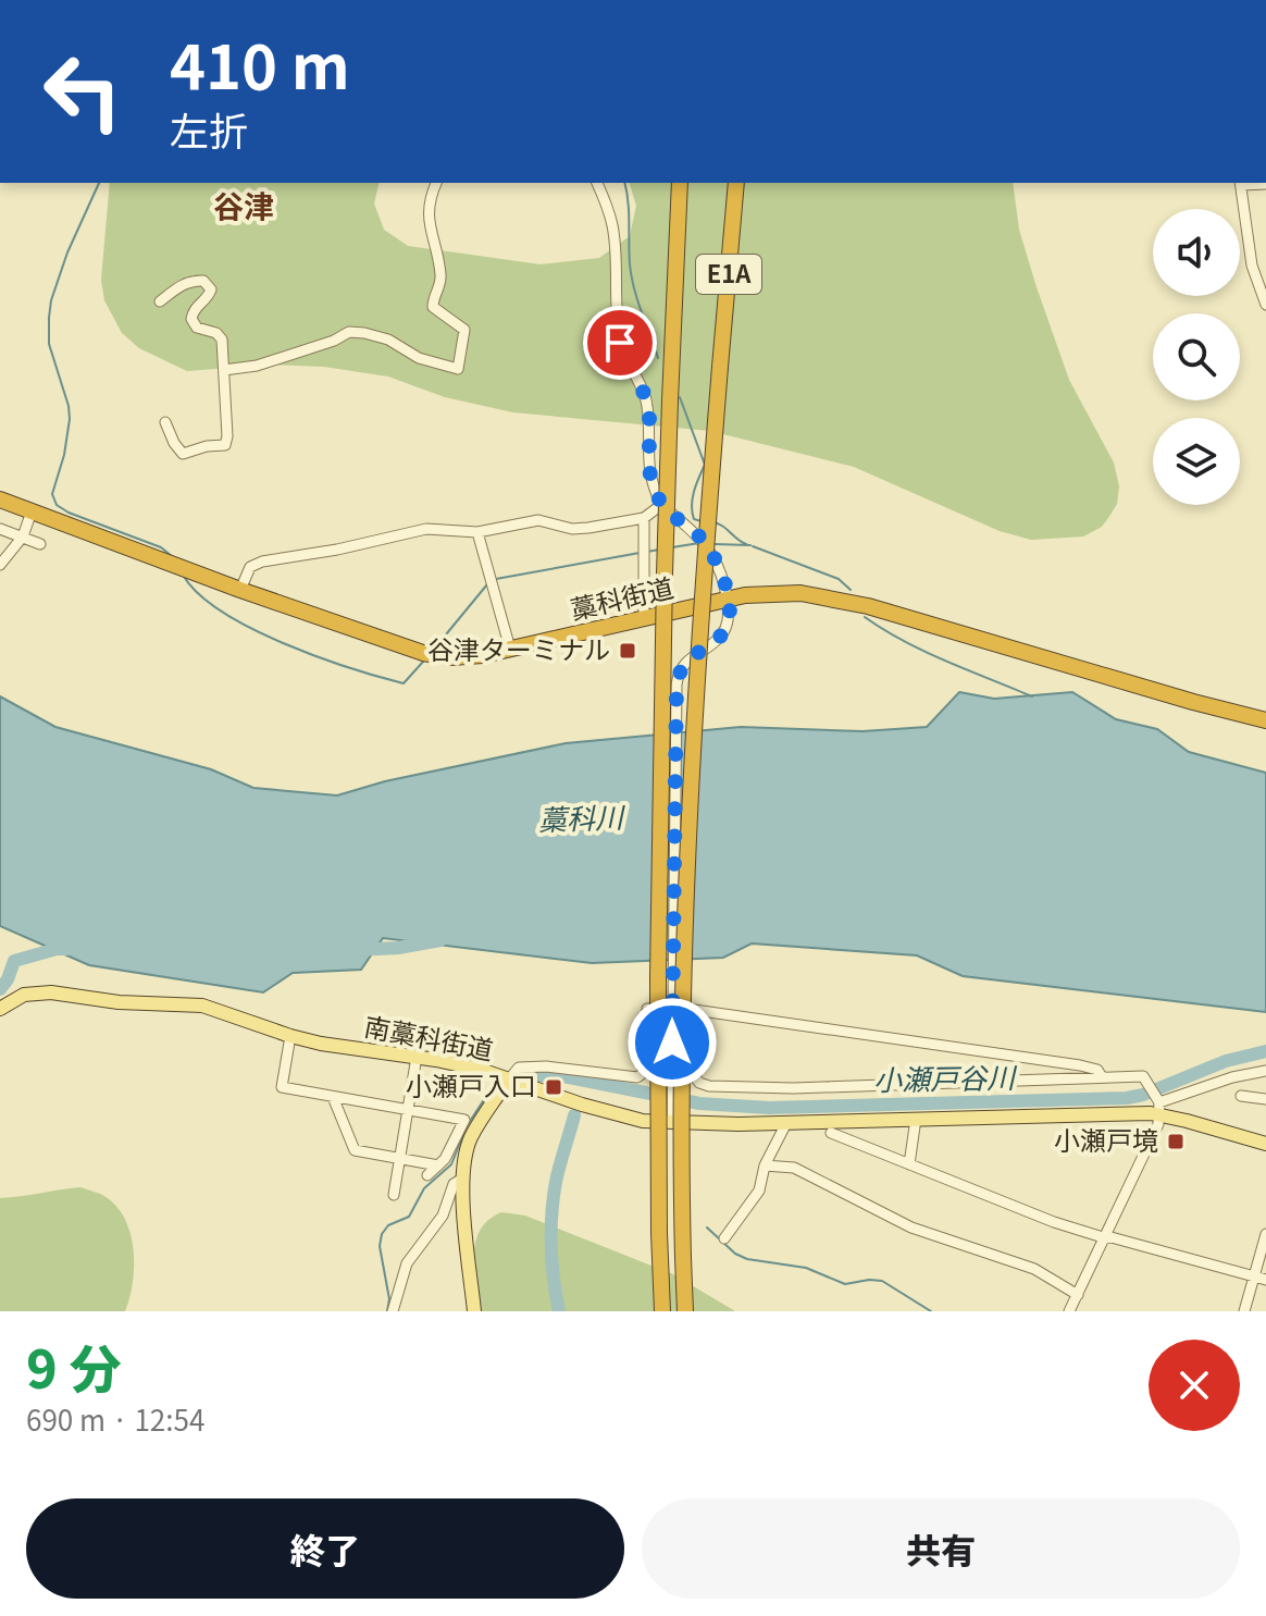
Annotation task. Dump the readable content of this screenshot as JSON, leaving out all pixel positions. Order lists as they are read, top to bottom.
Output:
{
  "streets": {
    "highway": ["E1A", "藁科街道"],
    "main road": ["南藁科街道"]
  },
  "districts": ["谷津"],
  "water": ["藁科川", "小瀬戸谷川"],
  "places": {
    "transit": ["谷津ターミナル", "小瀬戸入口", "小瀬戸境"]
  },
  "page": {
    "turn": ["410 m", "左折"],
    "heading": ["9 分", "690 m · 12:54"],
    "buttons": ["終了", "共有"]
  }
}
